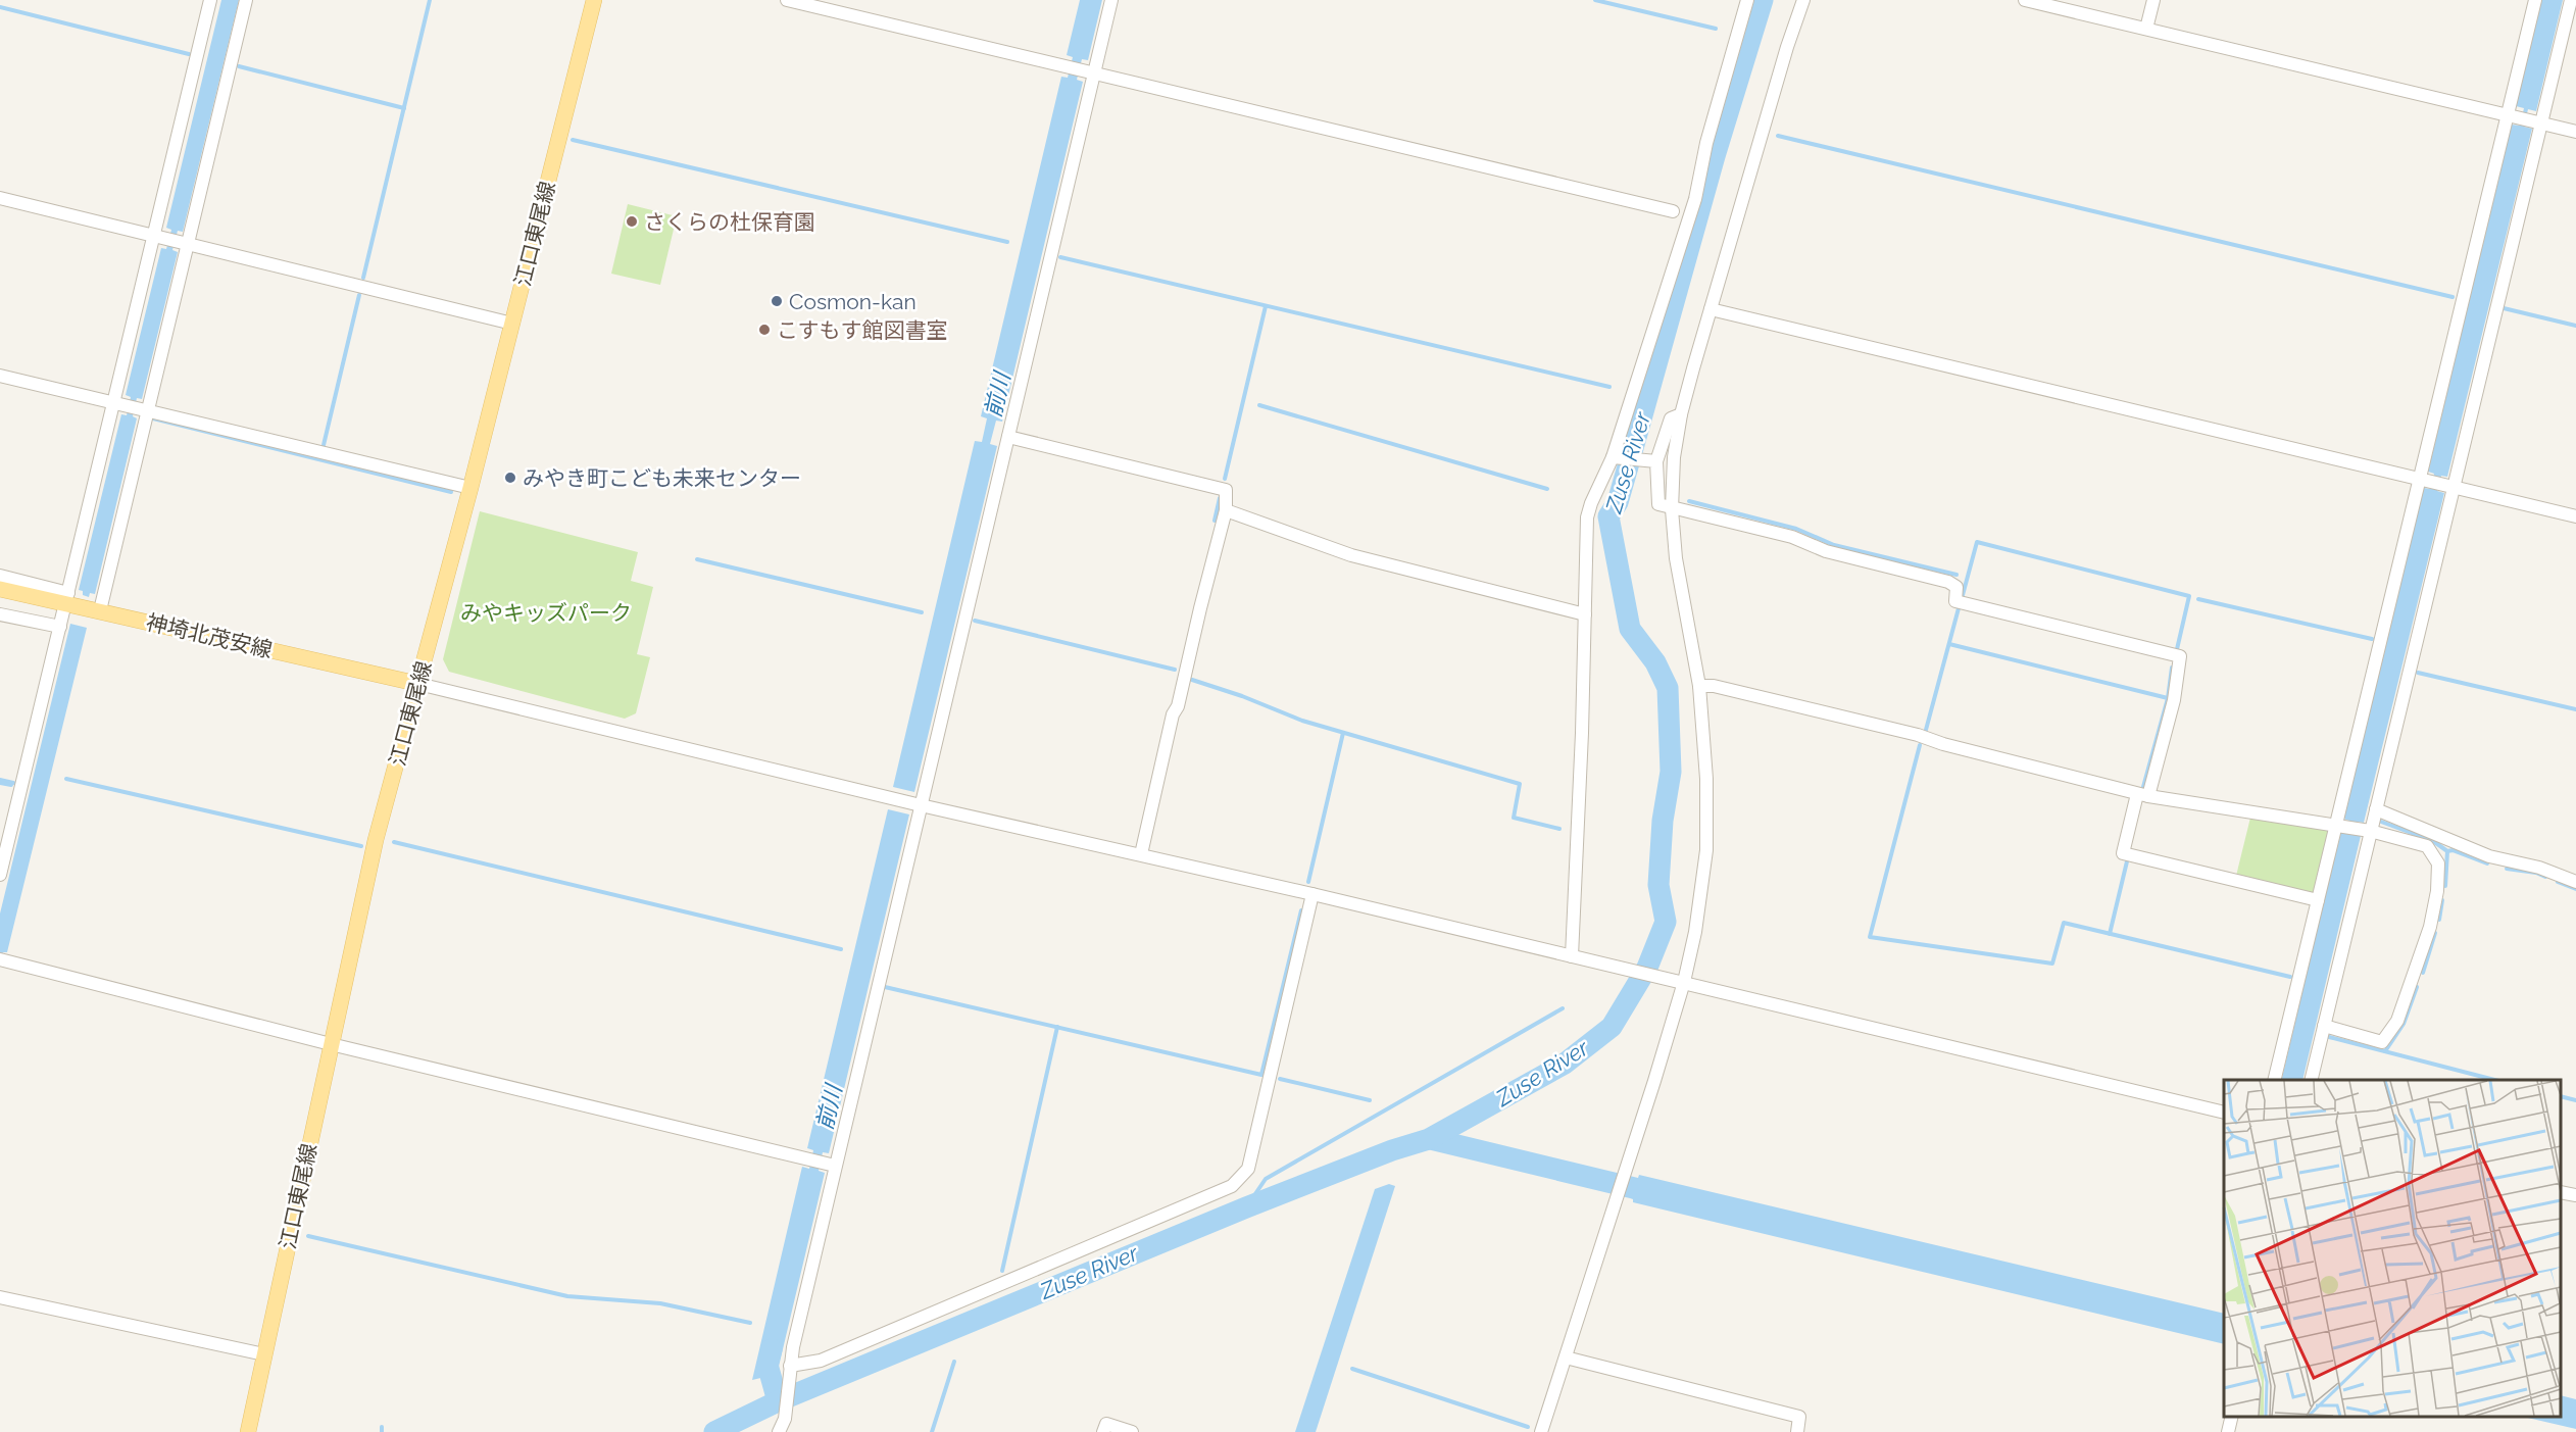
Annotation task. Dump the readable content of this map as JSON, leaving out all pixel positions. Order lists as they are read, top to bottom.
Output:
{
  "streets": {
    "main road": ["江口東尾線", "神埼北茂安線"]
  },
  "crossings": [
    ["江口東尾線", "神埼北茂安線"]
  ],
  "water": ["前川", "Zuse River"],
  "parks": ["みやキッズパーク"],
  "places": [
    "さくらの杜保育園",
    "Cosmon-kan",
    "こすもす館図書室",
    "みやき町こども未来センター"
  ]
}
